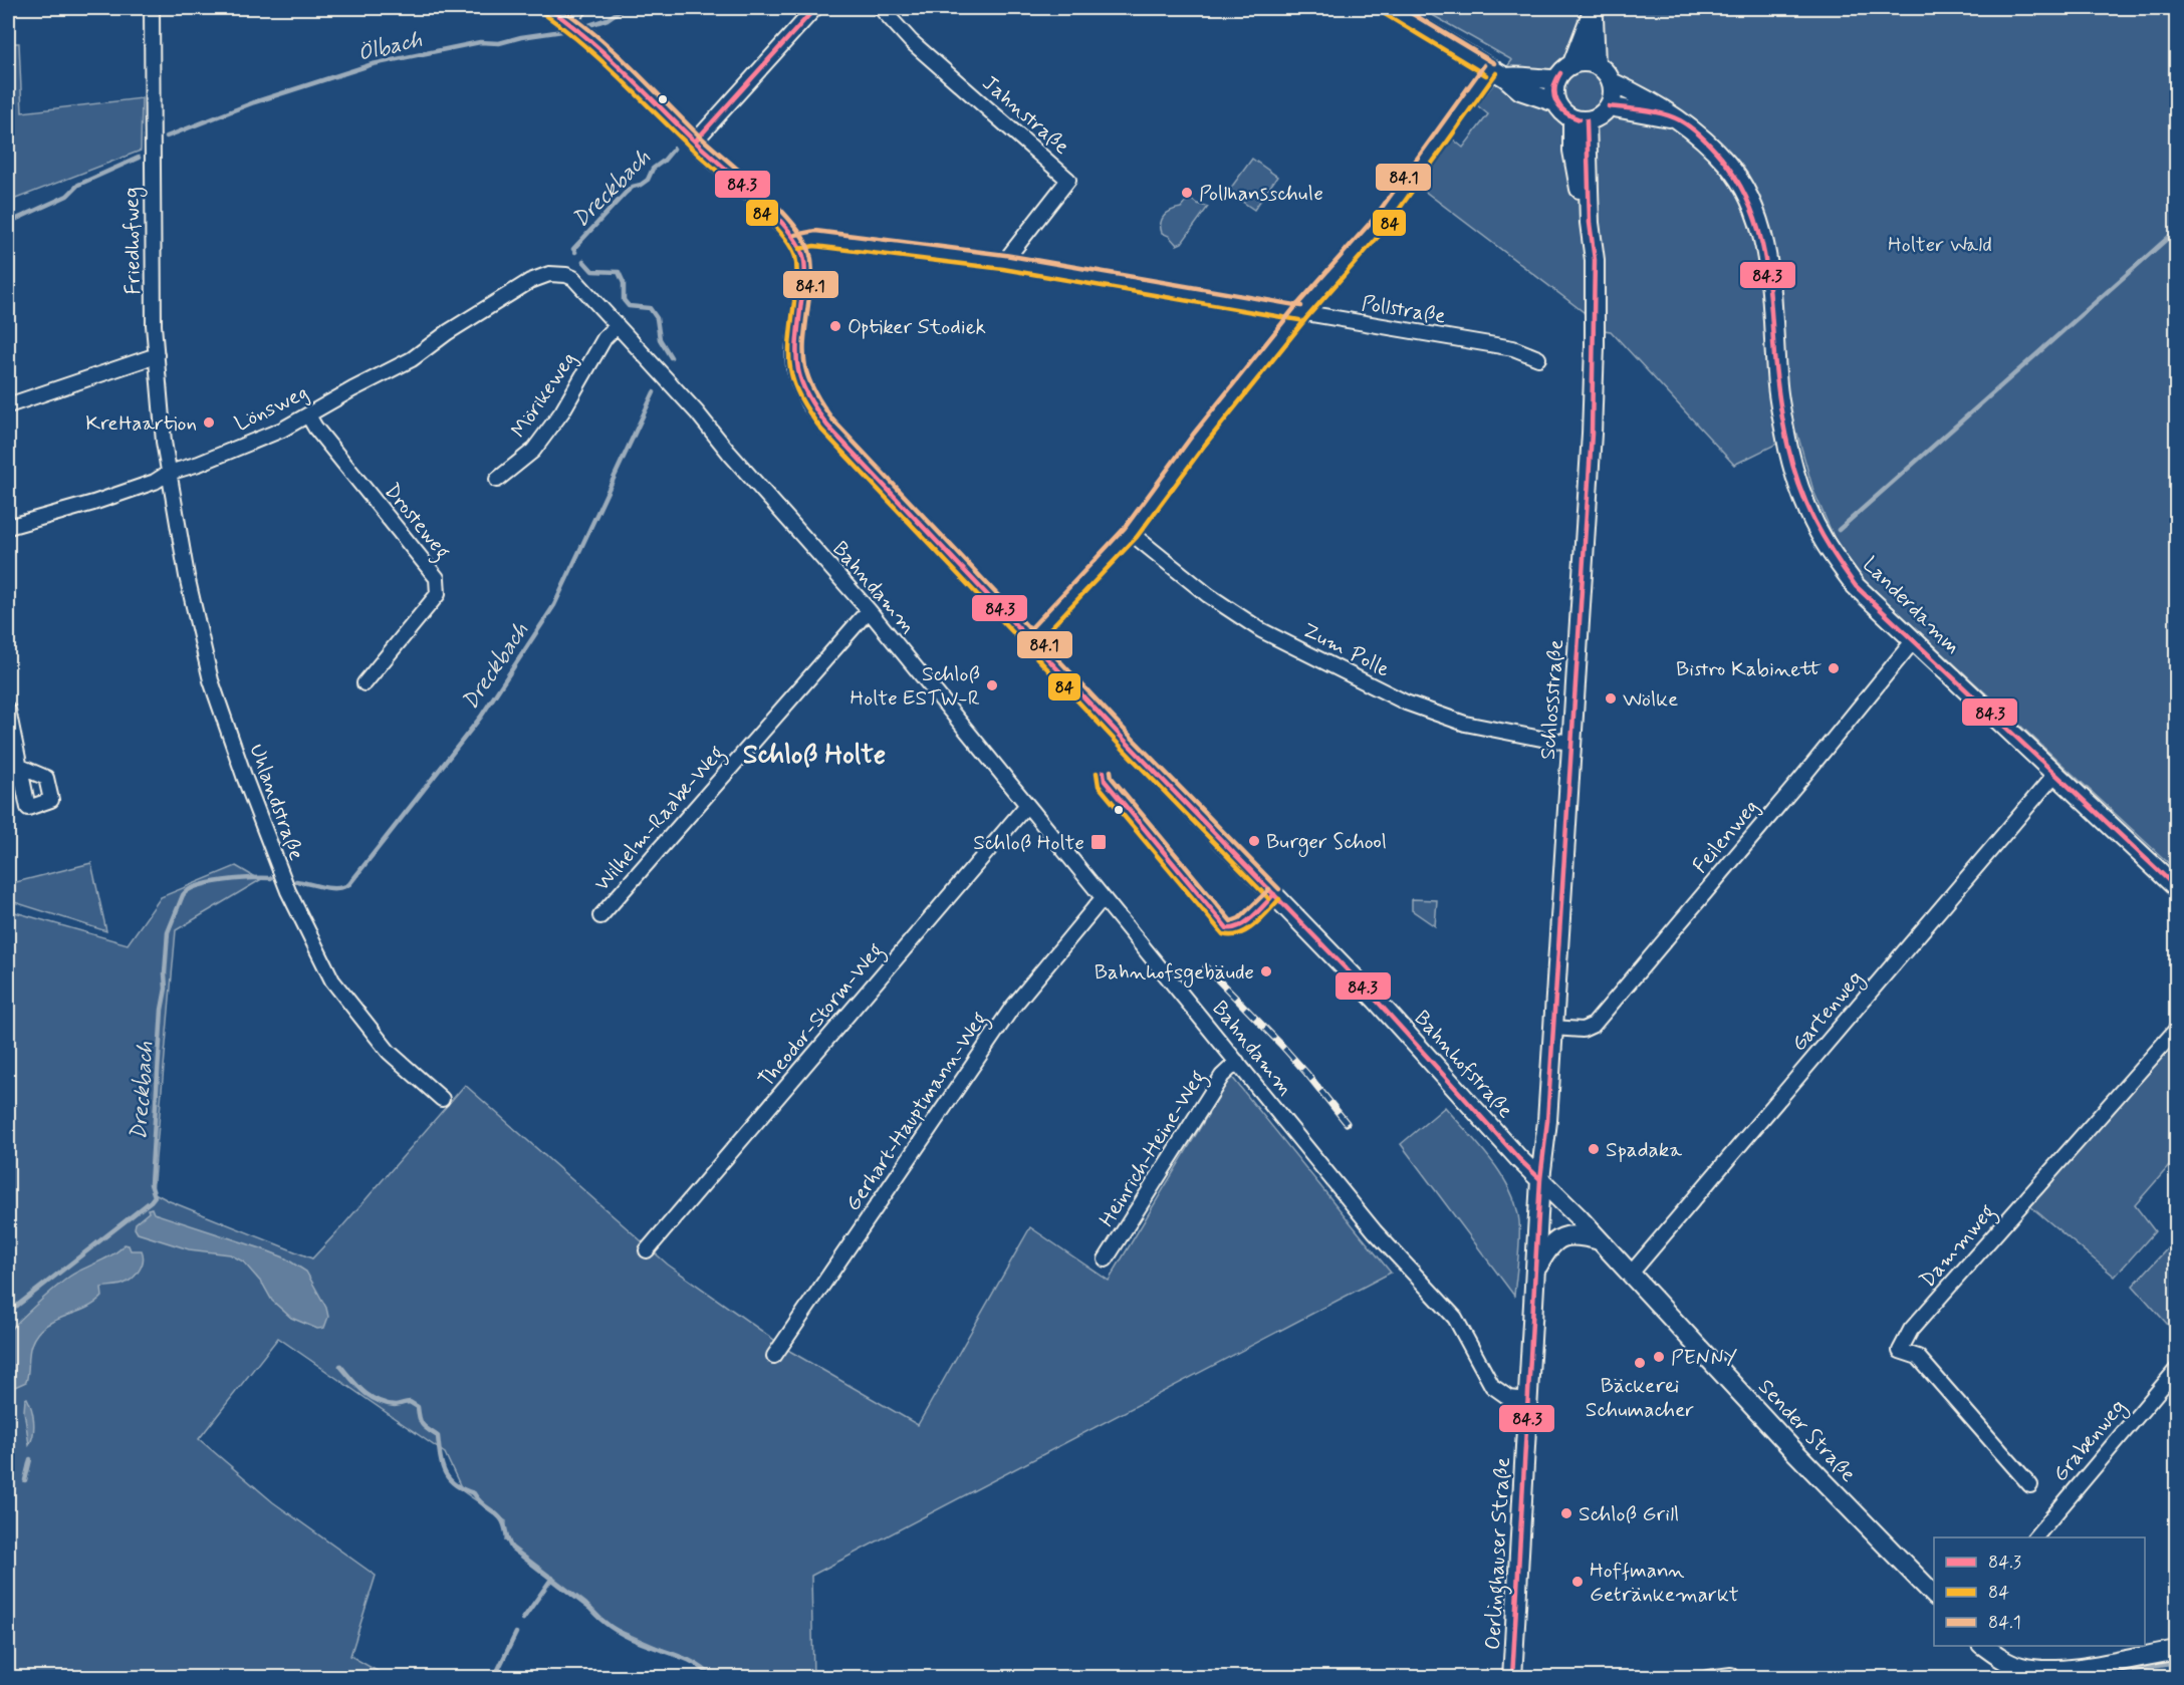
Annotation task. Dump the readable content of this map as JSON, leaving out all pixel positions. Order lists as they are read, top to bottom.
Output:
{
  "streets": {
    "main road": [
      "Landerdamm",
      "Schlossstraße",
      "Bahnhofstraße",
      "Sender Straße",
      "Oerlinghauser Straße"
    ],
    "street": [
      "Jahnstraße",
      "Friedhofweg",
      "Pollstraße",
      "Mörikeweg",
      "Lönsweg",
      "Drosteweg",
      "Bahndamm",
      "Zum Polle",
      "Uhlandstraße",
      "Wilhelm-Raabe-Weg",
      "Feilenweg",
      "Gartenweg",
      "Theodor-Storm-Weg",
      "Gerhart-Hauptmann-Weg",
      "Heinrich-Heine-Weg",
      "Dammweg",
      "Grabenweg"
    ]
  },
  "crossings": [
    ["Jahnstraße", "Pollstraße"],
    ["Friedhofweg", "Lönsweg"],
    ["Friedhofweg", "Uhlandstraße"],
    ["Pollstraße", "Bahnhofstraße"],
    ["Mörikeweg", "Bahndamm"],
    ["Lönsweg", "Drosteweg"],
    ["Lönsweg", "Bahndamm"],
    ["Lönsweg", "Uhlandstraße"],
    ["Bahndamm", "Wilhelm-Raabe-Weg"],
    ["Bahndamm", "Theodor-Storm-Weg"],
    ["Bahndamm", "Gerhart-Hauptmann-Weg"],
    ["Bahndamm", "Heinrich-Heine-Weg"],
    ["Bahndamm", "Oerlinghauser Straße"],
    ["Landerdamm", "Schlossstraße"],
    ["Landerdamm", "Feilenweg"],
    ["Landerdamm", "Gartenweg"],
    ["Zum Polle", "Schlossstraße"],
    ["Schlossstraße", "Feilenweg"],
    ["Schlossstraße", "Bahnhofstraße"],
    ["Schlossstraße", "Sender Straße"],
    ["Schlossstraße", "Oerlinghauser Straße"],
    ["Gartenweg", "Sender Straße"],
    ["Bahnhofstraße", "Sender Straße"],
    ["Bahnhofstraße", "Oerlinghauser Straße"],
    ["Sender Straße", "Oerlinghauser Straße"]
  ],
  "districts": ["Schloß Holte"],
  "water": ["Ölbach", "Dreckbach"],
  "parks": ["Holter Wald"],
  "places": {
    "other": [
      "Pollhansschule",
      "Optiker Stodiek",
      "KreHaartion",
      "Bistro Kabinett",
      "Schloß Holte ESTW-R",
      "Wölke",
      "Burger School",
      "Bahnhofsgebäude",
      "Spadaka",
      "PENNY",
      "Bäckerei Schumacher",
      "Schloß Grill",
      "Hoffmann Getränkemarkt"
    ],
    "transit": ["Schloß Holte"]
  },
  "lines": ["transit line 84.3", "transit line 84.1", "transit line 84"],
  "legend": ["84.3", "84", "84.1"]
}
